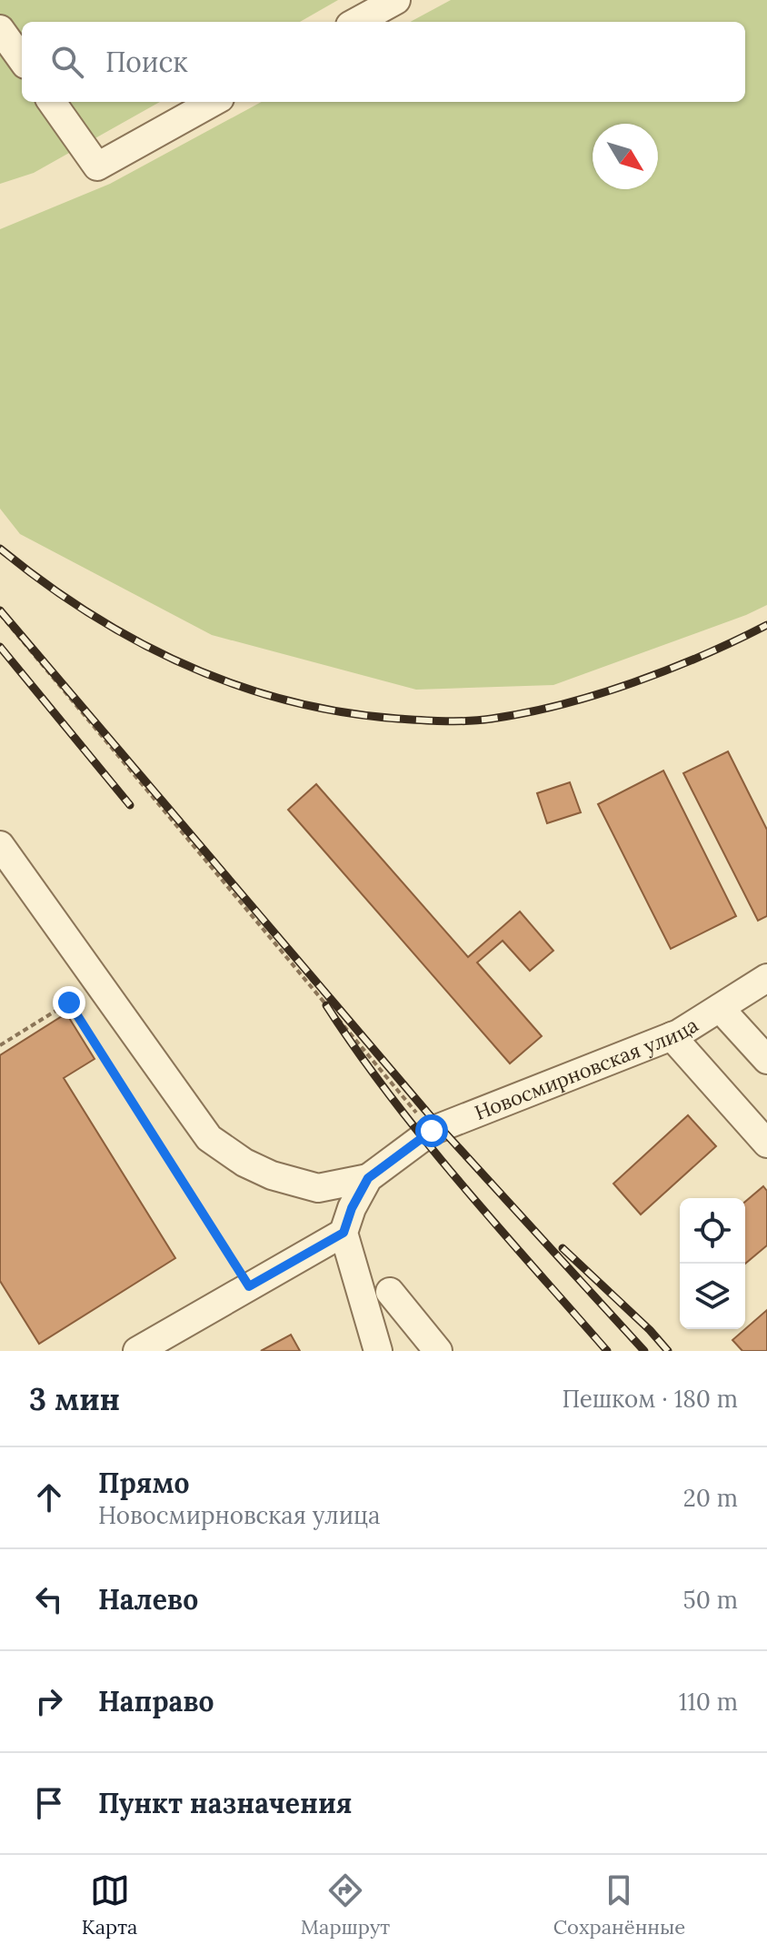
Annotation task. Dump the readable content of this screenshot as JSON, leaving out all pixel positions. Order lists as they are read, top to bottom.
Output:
{
  "streets": {
    "street": ["Новосмирновская улица"]
  },
  "north": "bottom right",
  "page": {
    "search": "Поиск",
    "heading": ["3 мин", "Пешком · 180 m"],
    "list": [
      ["Прямо", "Новосмирновская улица", "20 m"],
      ["Налево", "50 m"],
      ["Направо", "110 m"],
      "Пункт назначения"
    ],
    "nav": ["Карта", "Маршрут", "Сохранённые"]
  }
}
